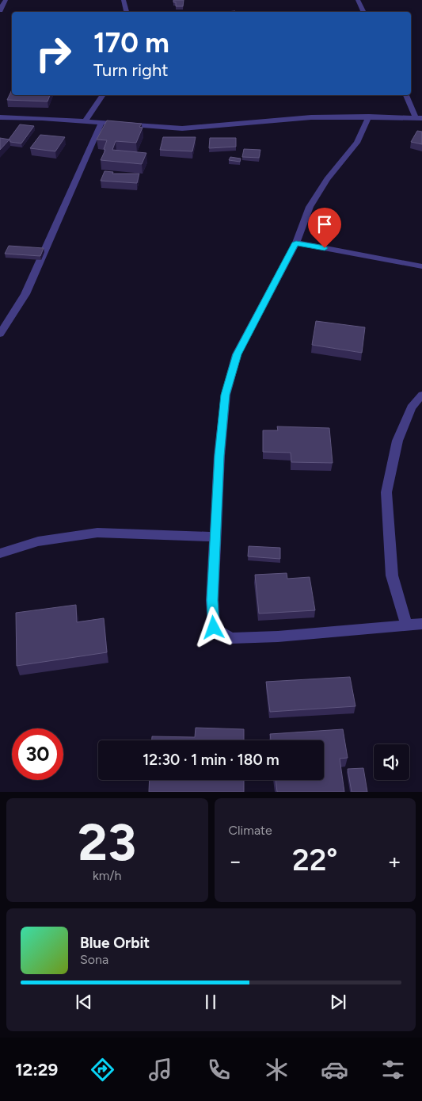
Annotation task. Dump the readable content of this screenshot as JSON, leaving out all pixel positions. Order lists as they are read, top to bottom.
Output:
{
  "page": {
    "turn": ["170 m", "Turn right"],
    "limit": "30",
    "trip": "12:30 · 1 min · 180 m",
    "tile": [
      ["23", "km/h"],
      "Climate"
    ],
    "heat": ["−", "22°", "+"],
    "song": ["Blue Orbit", "Sona"],
    "tabs": "12:29"
  }
}
